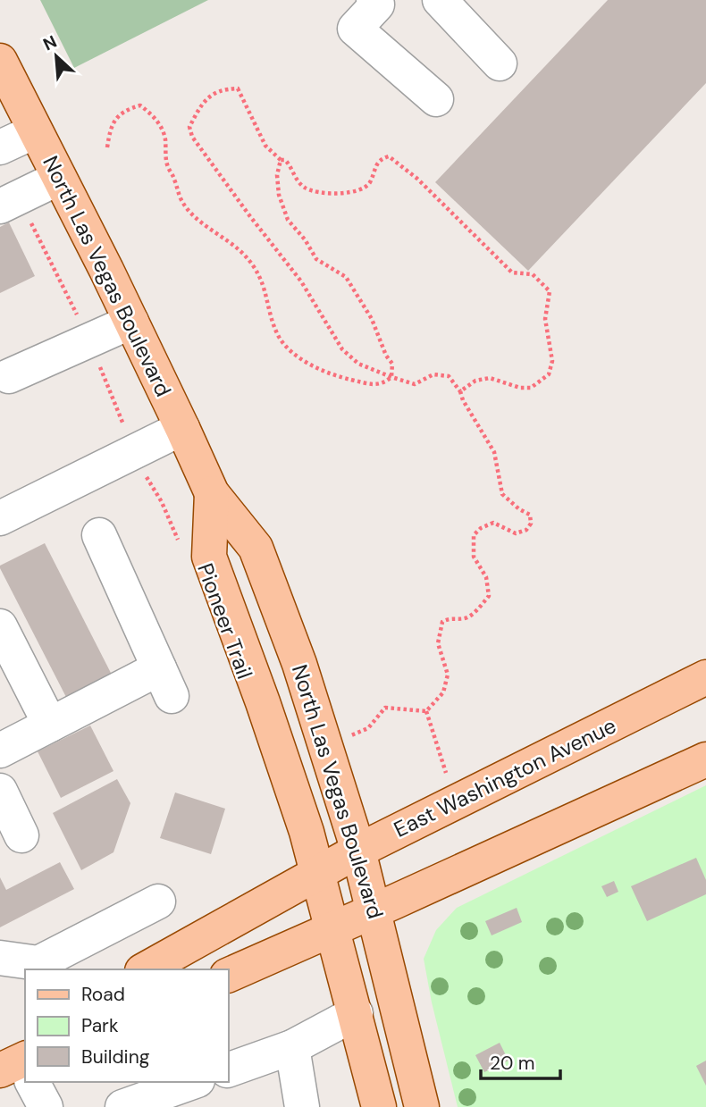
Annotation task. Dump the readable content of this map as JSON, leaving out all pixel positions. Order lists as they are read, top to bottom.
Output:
{
  "streets": {
    "main road": ["North Las Vegas Boulevard", "East Washington Avenue"],
    "path": ["Pioneer Trail"]
  },
  "crossings": [
    ["North Las Vegas Boulevard", "East Washington Avenue"]
  ],
  "legend": ["Road", "Park", "Building"],
  "scale_bar": "20 m",
  "north": "top left"
}
